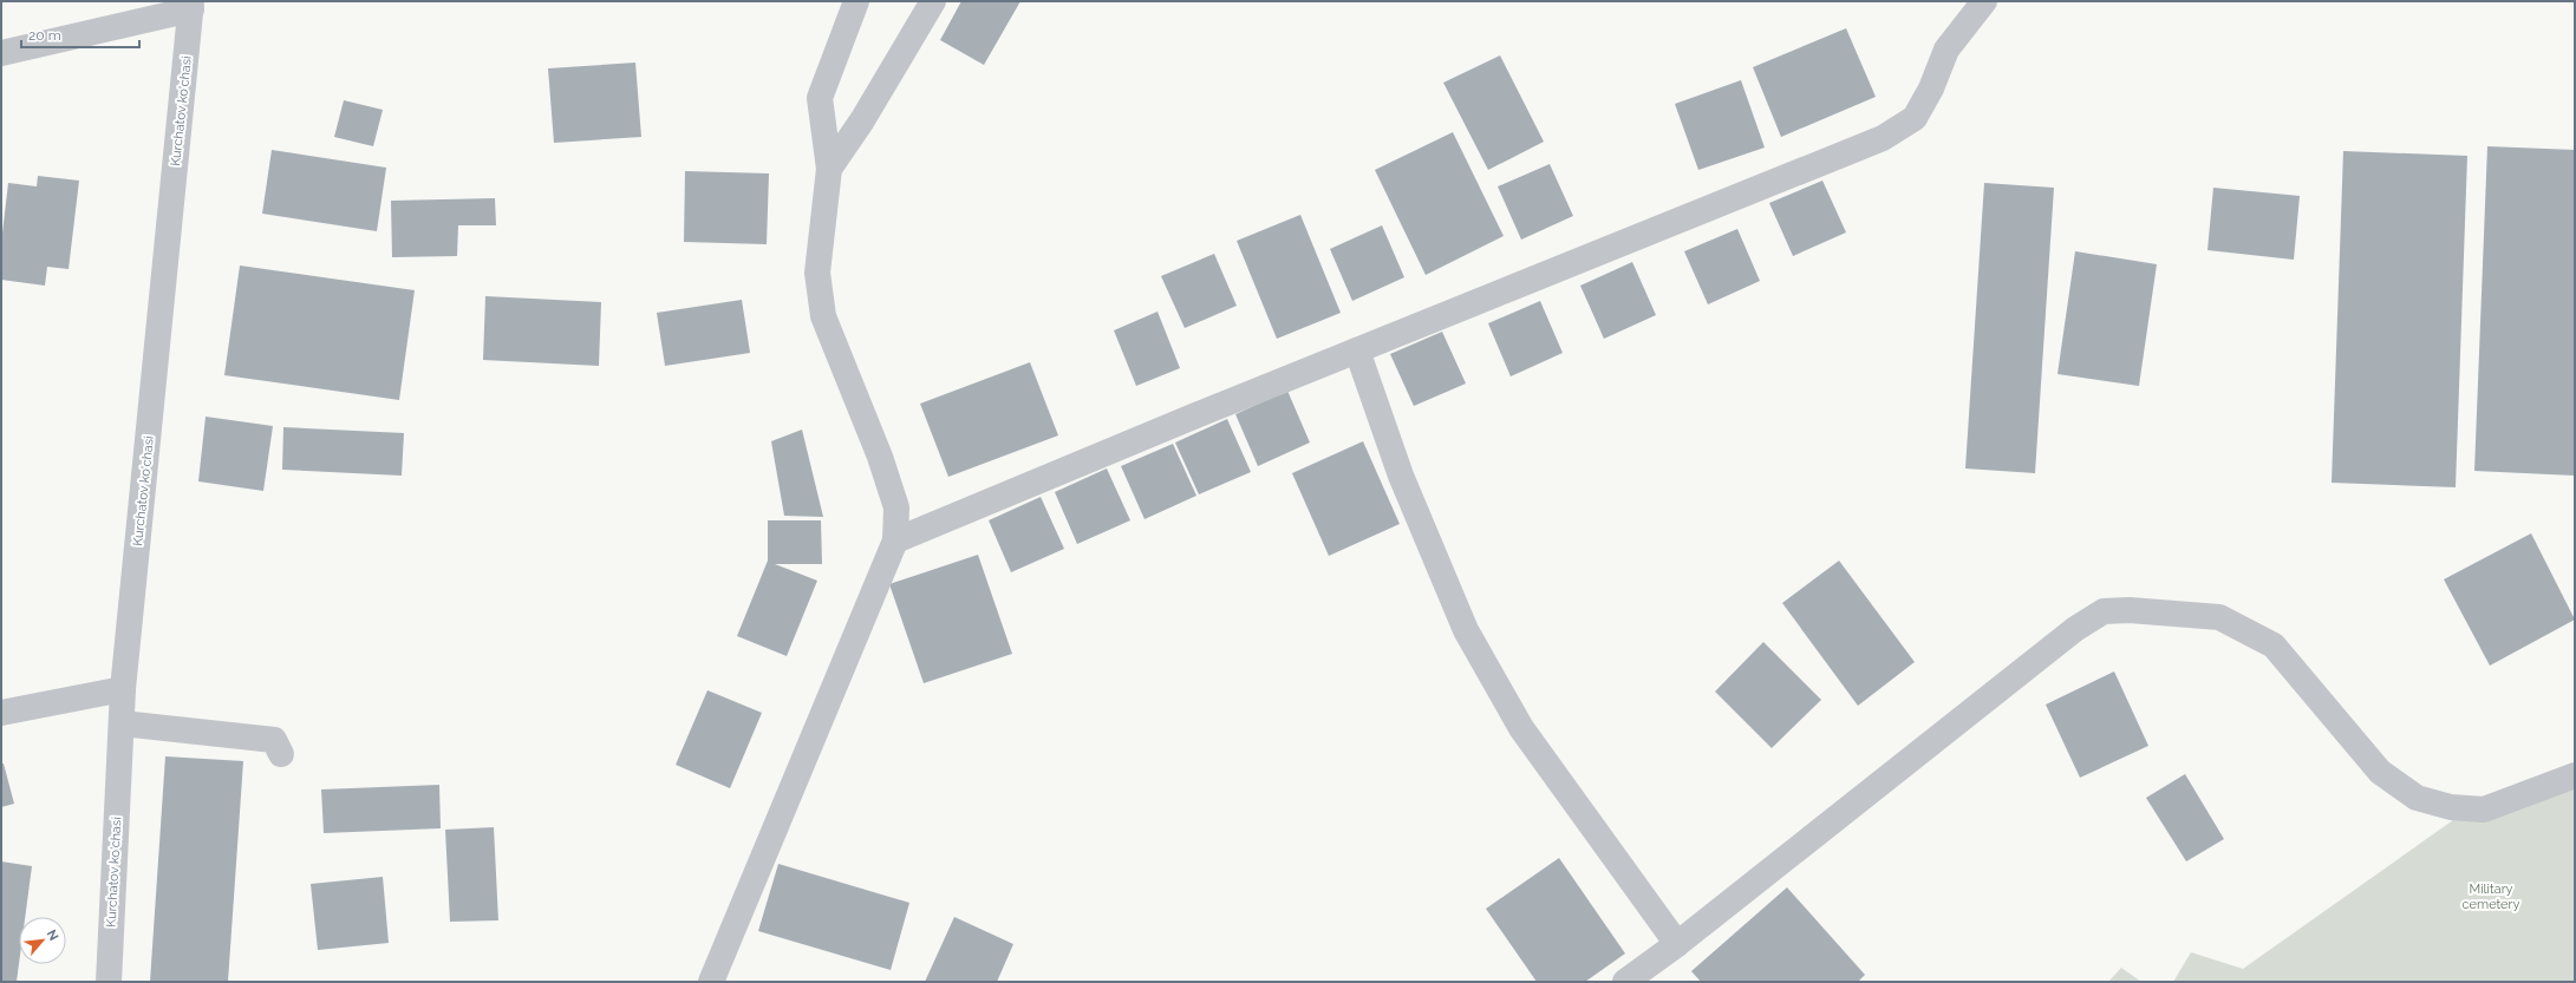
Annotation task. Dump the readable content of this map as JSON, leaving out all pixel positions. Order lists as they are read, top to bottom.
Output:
{
  "streets": {
    "street": ["Kurchatov ko'chasi"]
  },
  "parks": ["Military cemetery"],
  "scale_bar": "20 m",
  "north": "top right"
}
